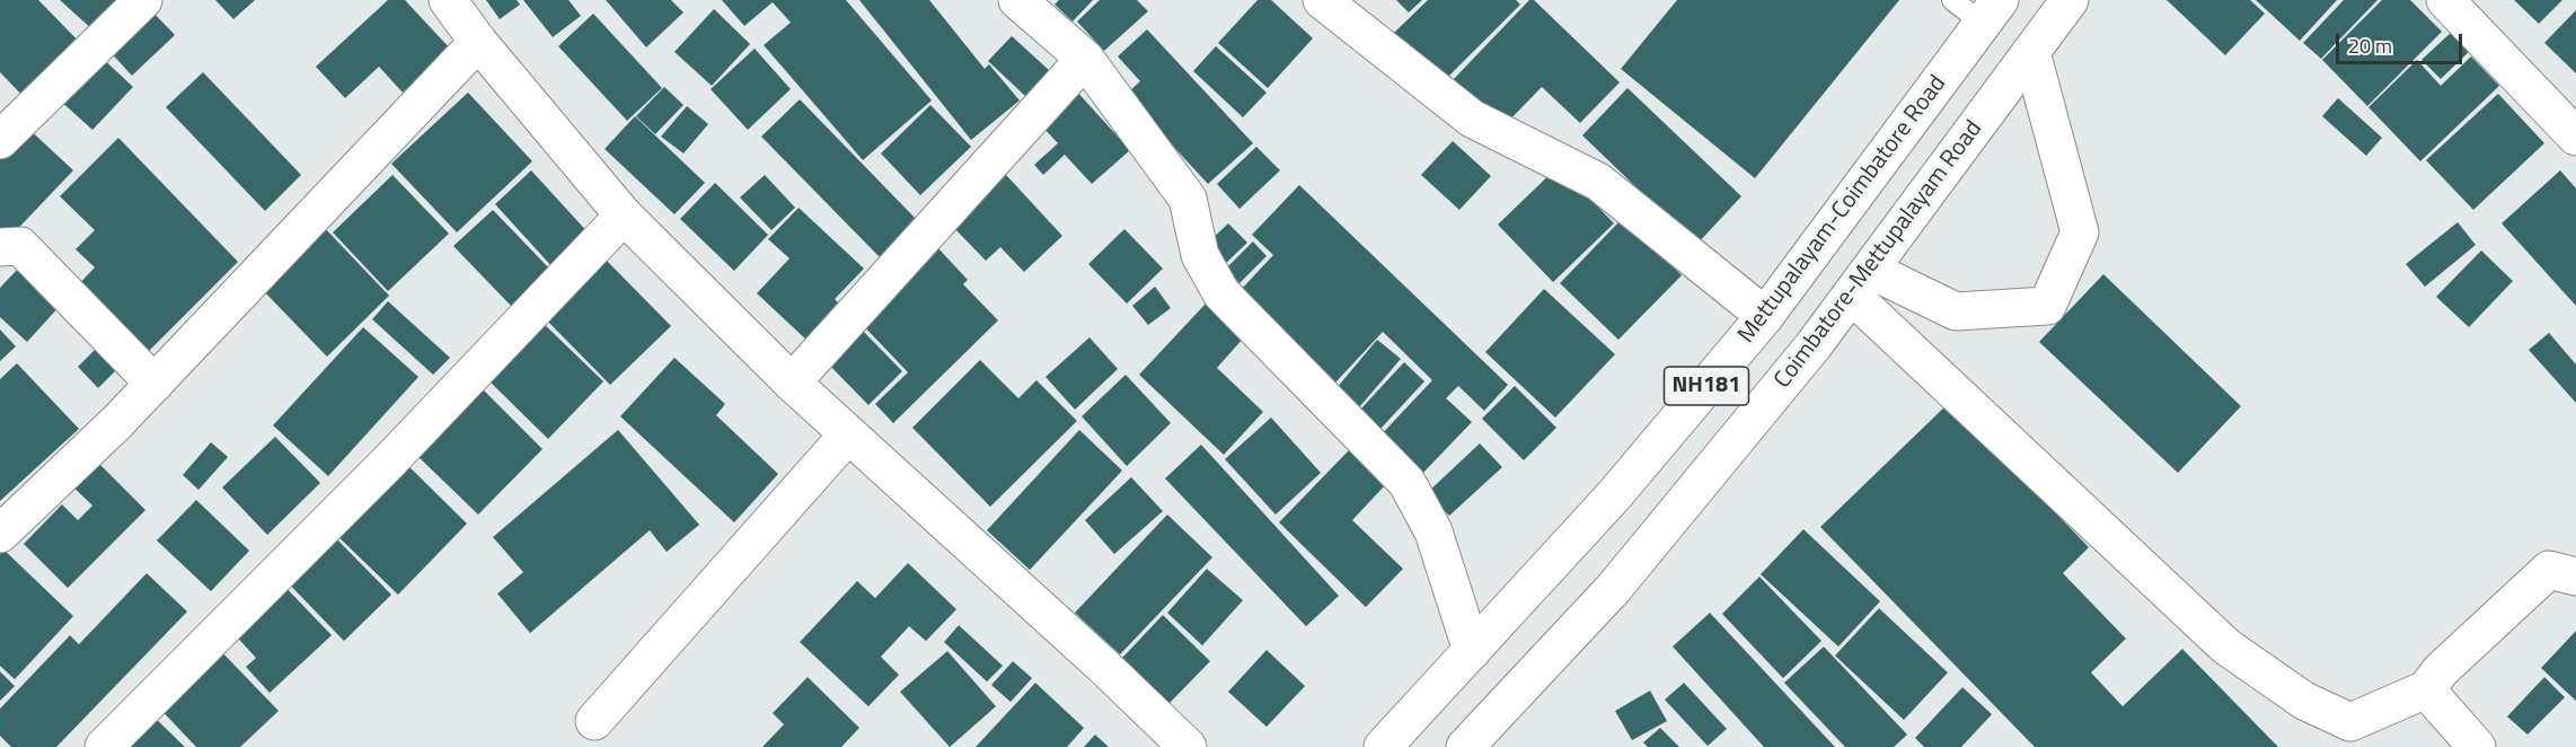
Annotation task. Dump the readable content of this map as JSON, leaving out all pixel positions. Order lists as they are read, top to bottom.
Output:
{
  "streets": {
    "main road": ["Mettupalayam-Coimbatore Road", "Coimbatore-Mettupalayam Road", "NH181"]
  },
  "scale_bar": "20 m"
}
